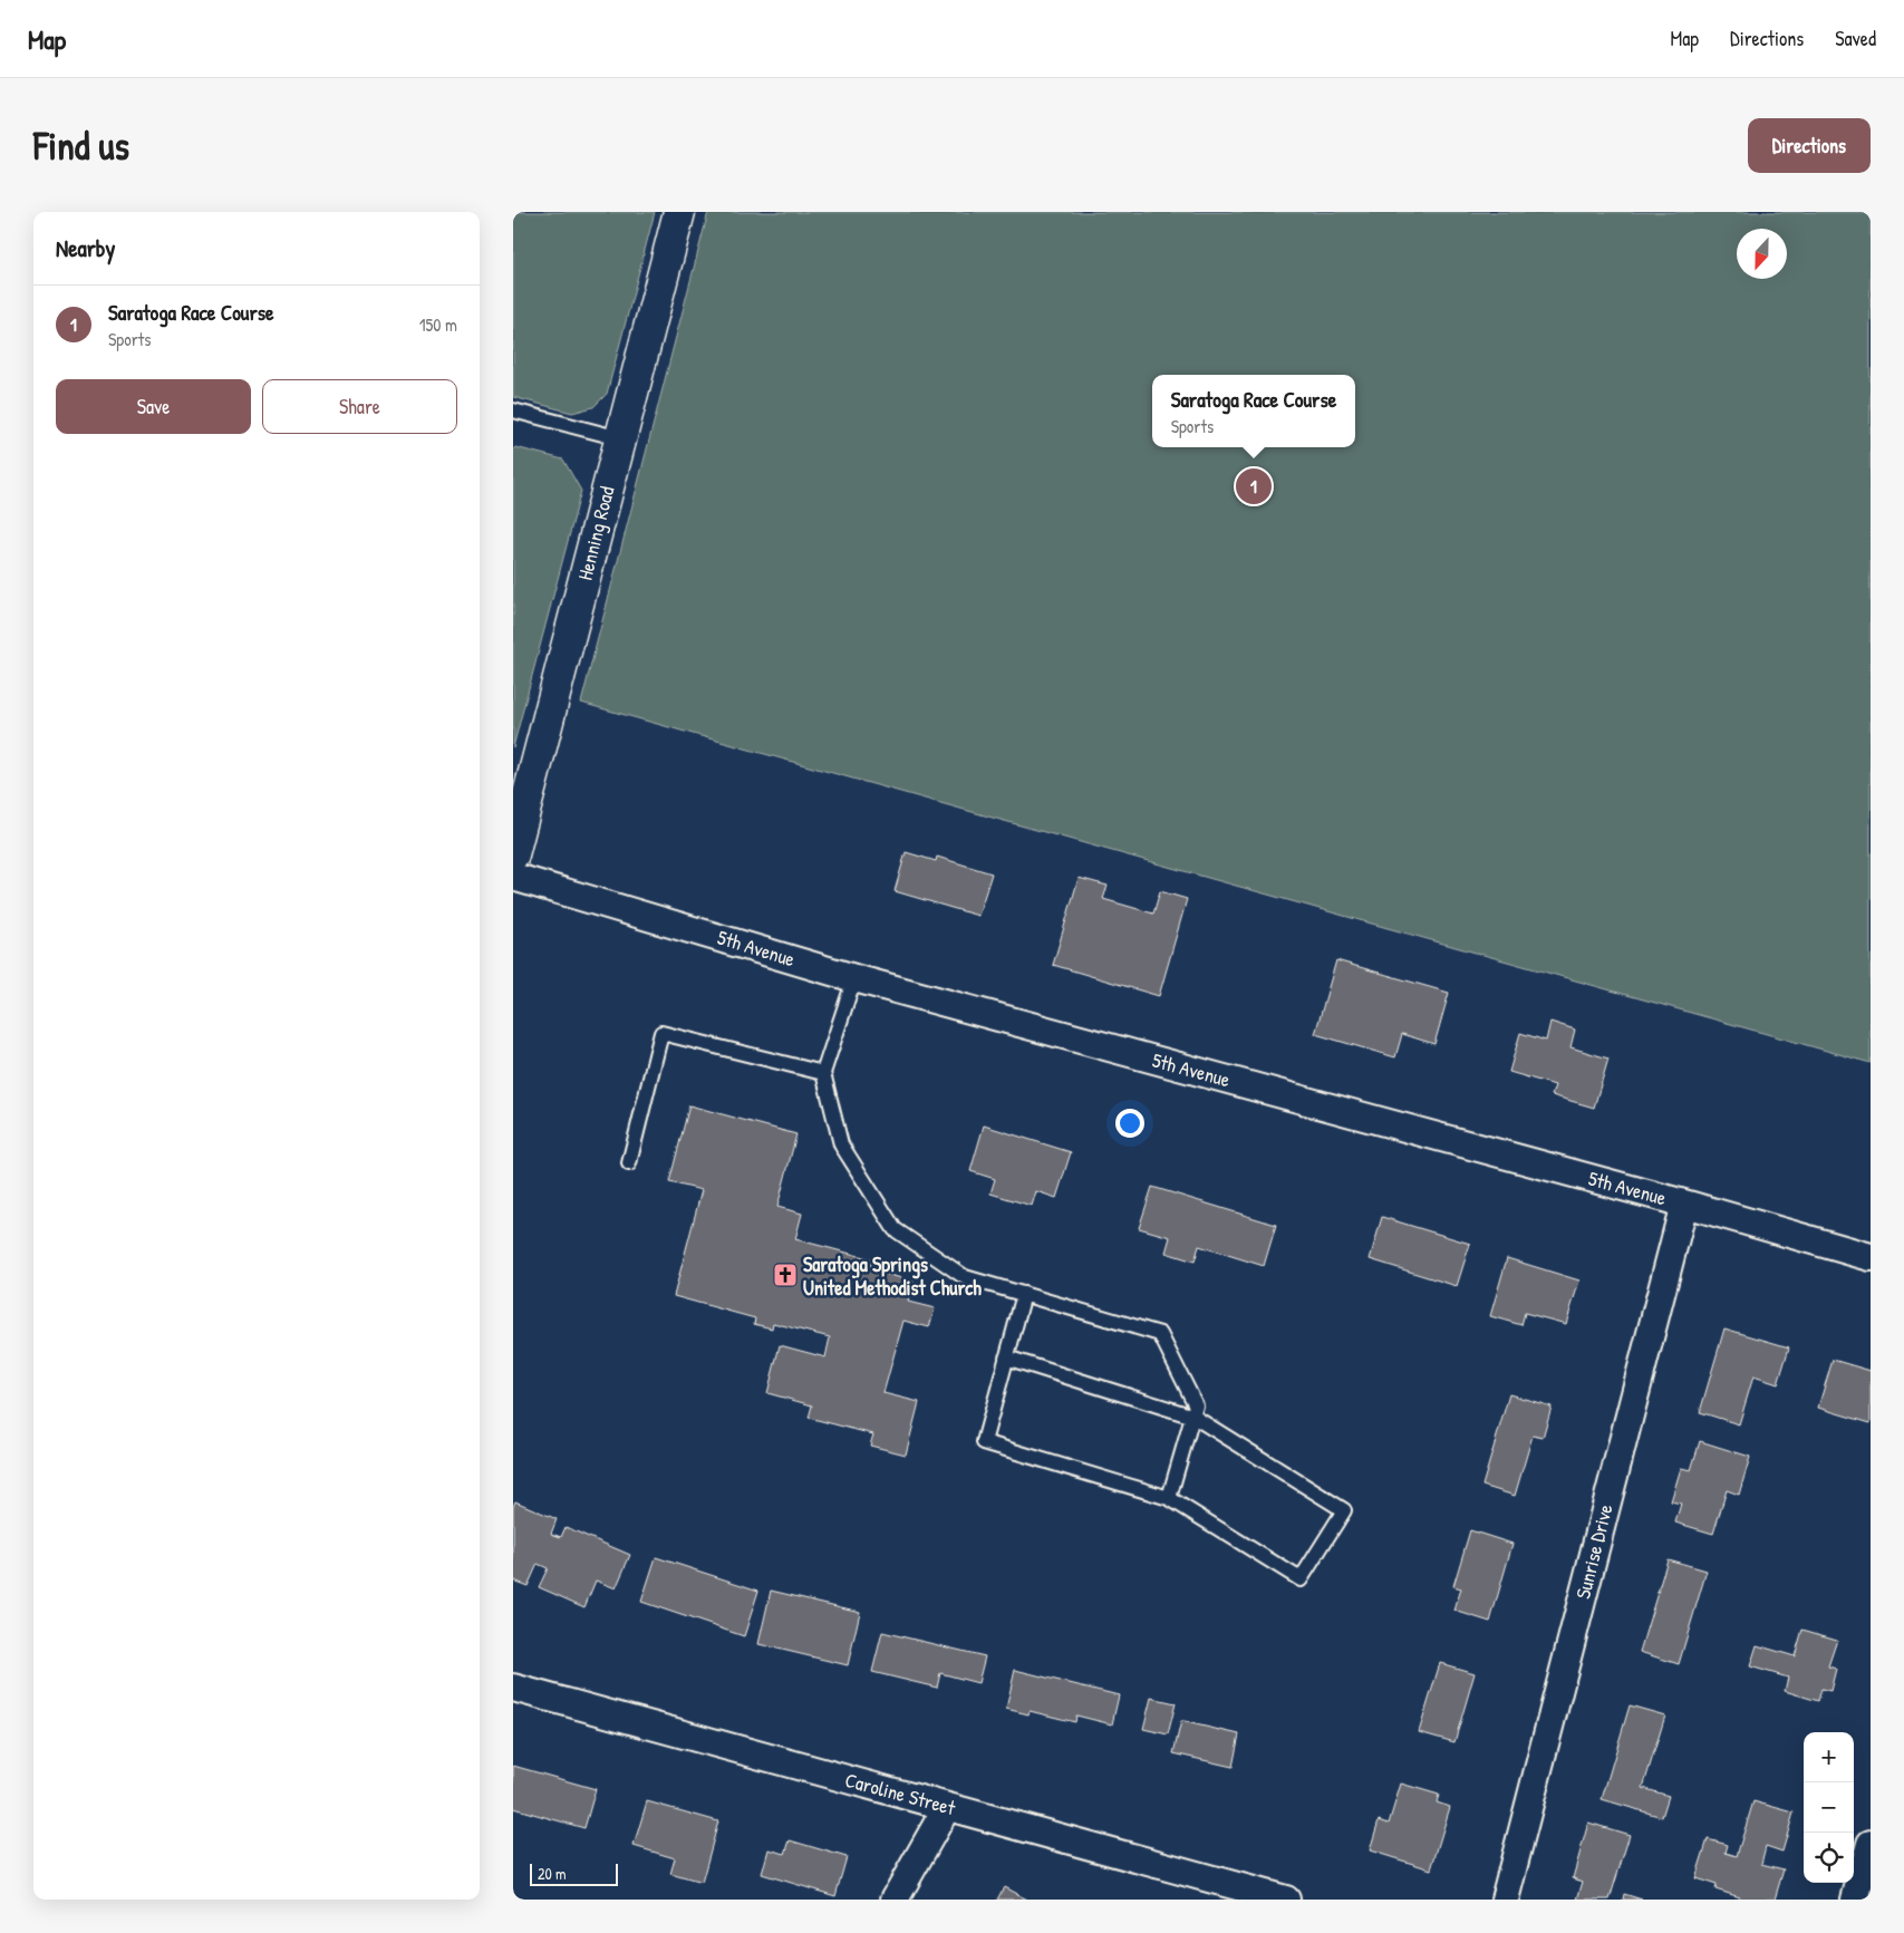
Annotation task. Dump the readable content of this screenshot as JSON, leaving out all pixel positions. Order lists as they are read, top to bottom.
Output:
{
  "streets": {
    "street": [
      "Henning Road",
      "5th Avenue",
      "Sunrise Drive",
      "Caroline Street"
    ]
  },
  "crossings": [
    ["5th Avenue", "Sunrise Drive"]
  ],
  "places": {
    "church": ["Saratoga Springs United Methodist Church"]
  },
  "scale_bar": "20 m",
  "north": "bottom",
  "page": {
    "header": "Map",
    "nav": ["Map", "Directions", "Saved"],
    "buttons": [
      "Directions",
      ["Save", "Share"]
    ],
    "title": "Find us",
    "heading": "Nearby",
    "list": [
      {
        "mark": "1",
        "name": "Saratoga Race Course",
        "note": "Sports",
        "value": "150 m"
      }
    ],
    "popup": ["Saratoga Race Course", "Sports"],
    "pins": "1",
    "map_buttons": ["+", "−"],
    "scale": "20 m"
  }
}
